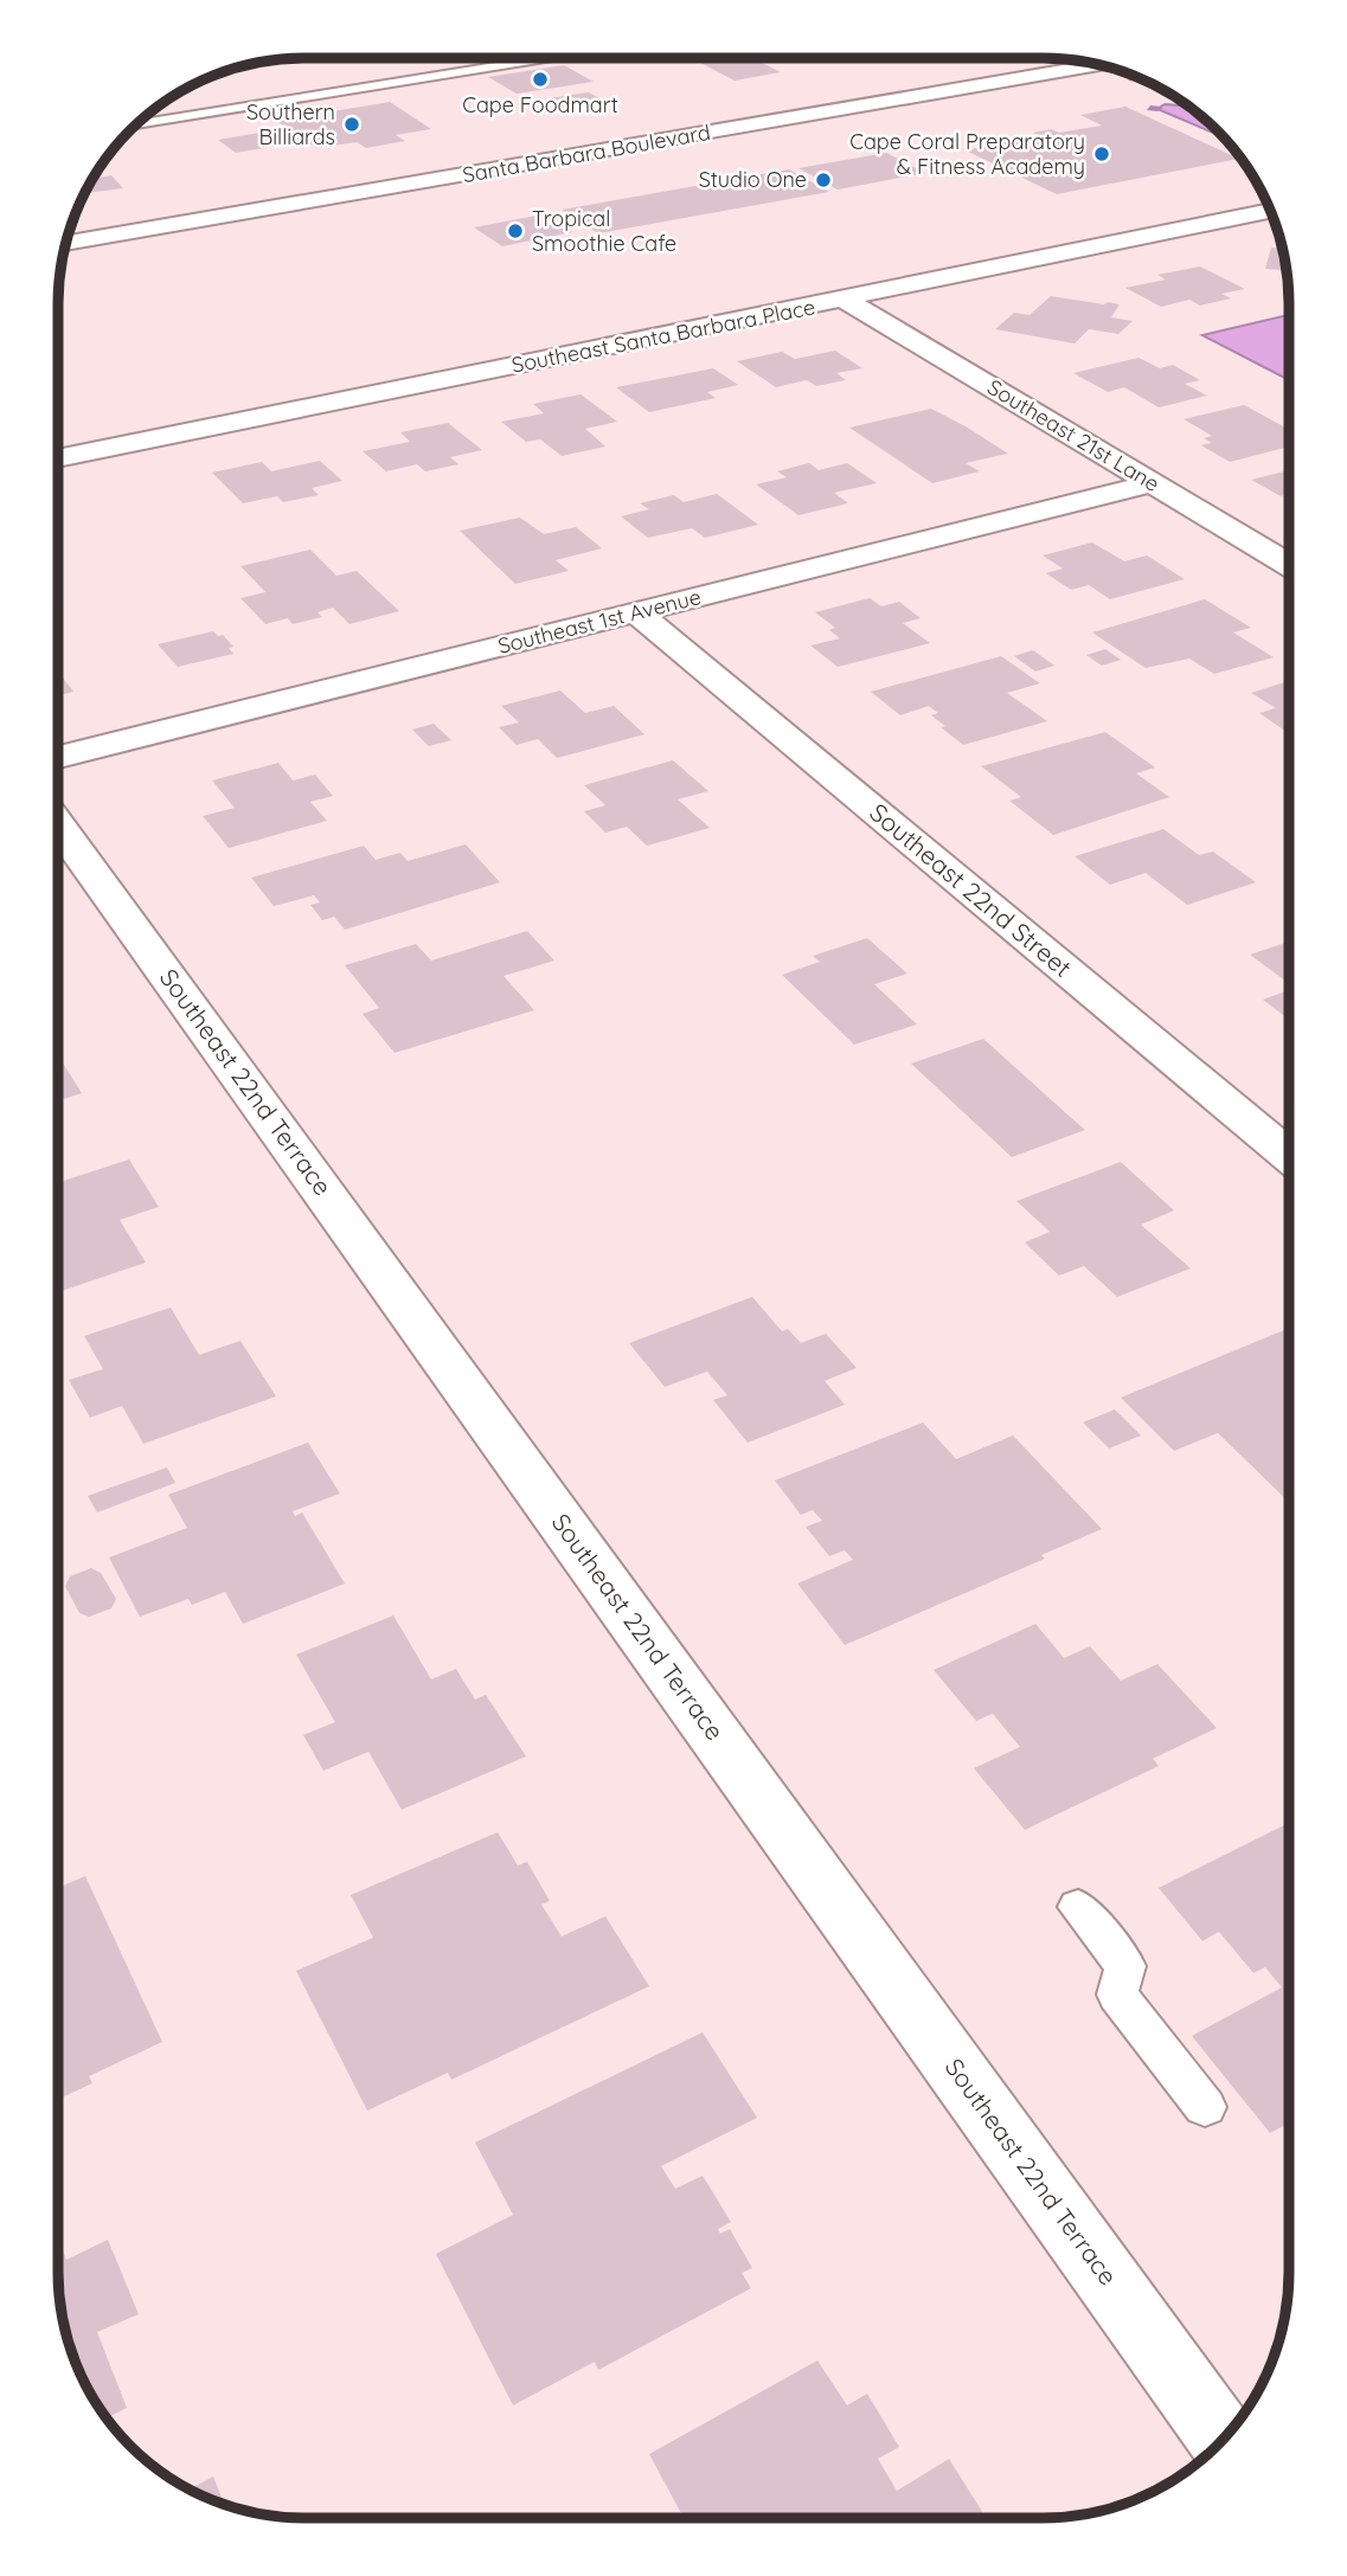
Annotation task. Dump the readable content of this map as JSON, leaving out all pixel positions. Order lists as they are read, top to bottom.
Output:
{
  "streets": {
    "street": [
      "Santa Barbara Boulevard",
      "Southeast Santa Barbara Place",
      "Southeast 21st Lane",
      "Southeast 1st Avenue",
      "Southeast 22nd Street",
      "Southeast 22nd Terrace"
    ]
  },
  "crossings": [
    ["Southeast Santa Barbara Place", "Southeast 21st Lane"],
    ["Southeast 21st Lane", "Southeast 1st Avenue"],
    ["Southeast 1st Avenue", "Southeast 22nd Street"]
  ],
  "places": [
    "Cape Foodmart",
    "Southern Billiards",
    "Cape Coral Preparatory & Fitness Academy",
    "Studio One",
    "Tropical Smoothie Cafe"
  ]
}
